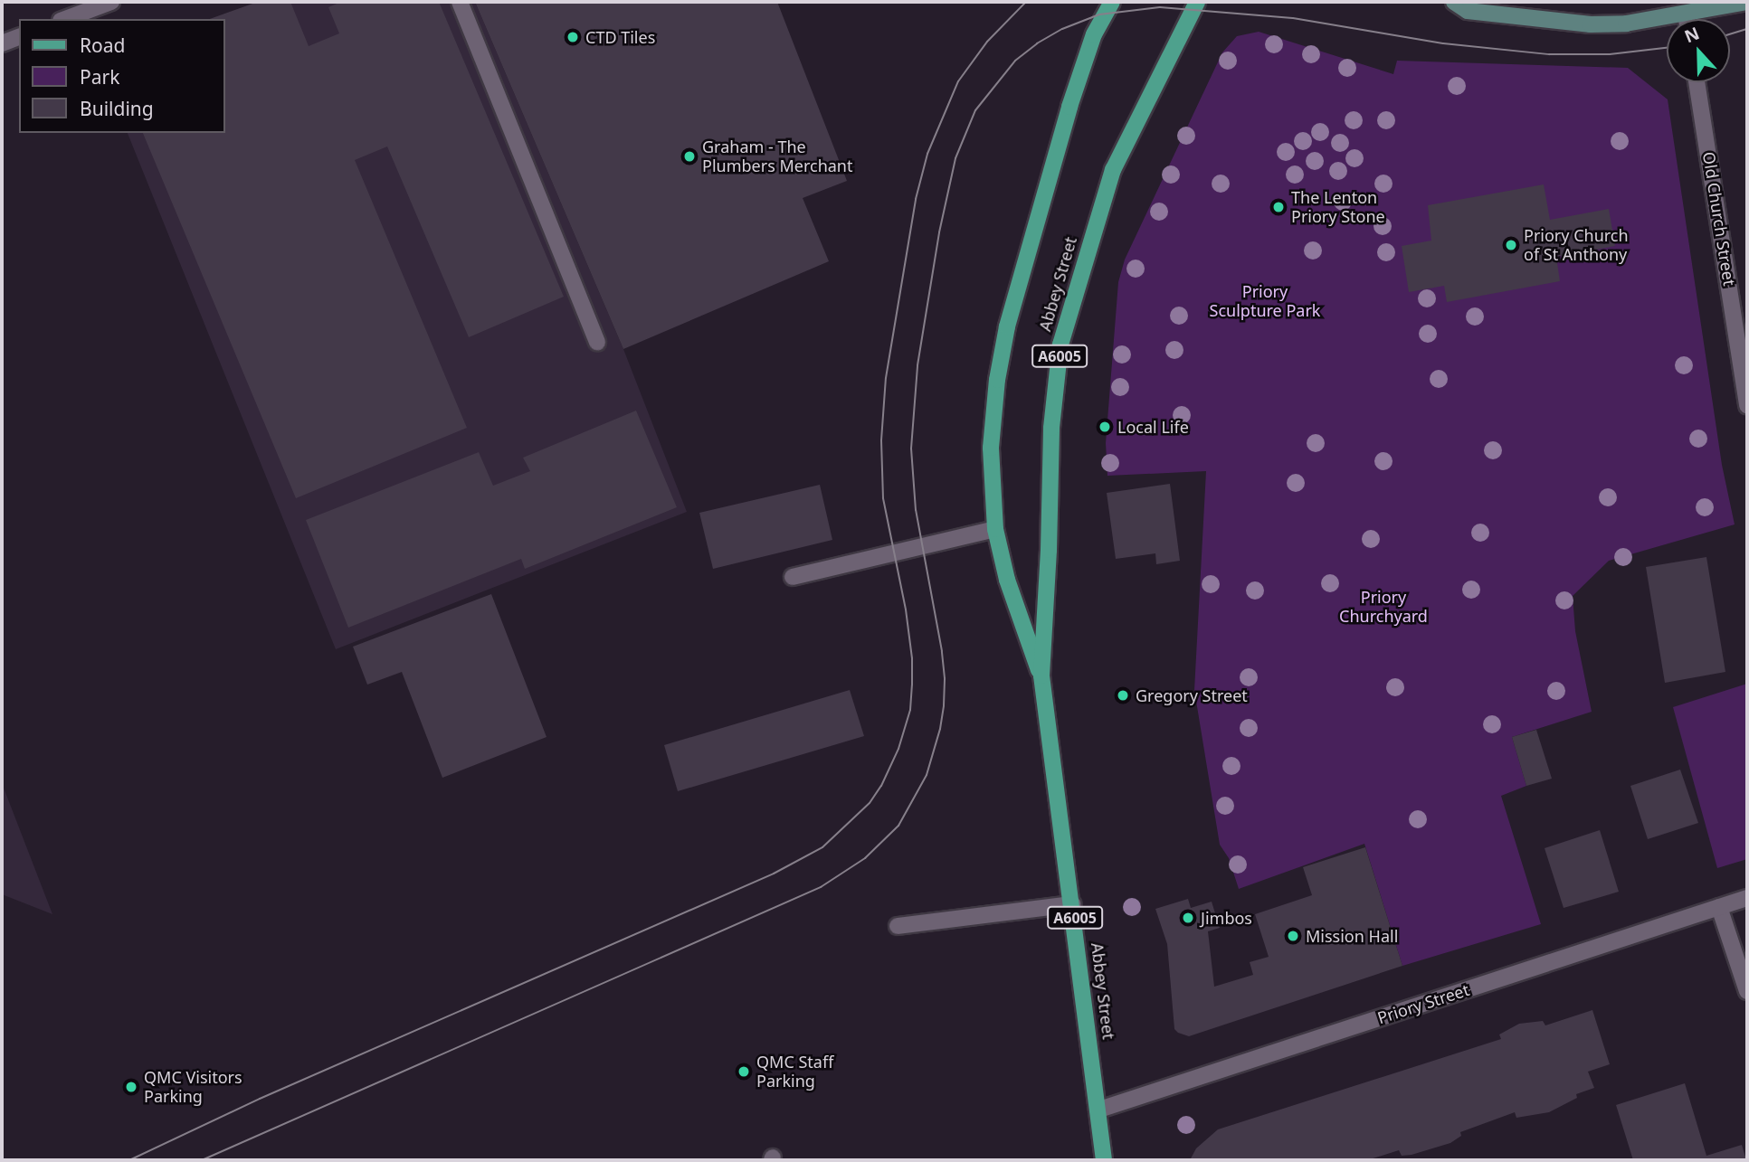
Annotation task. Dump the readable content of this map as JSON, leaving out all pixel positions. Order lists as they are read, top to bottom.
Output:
{
  "streets": {
    "main road": ["Abbey Street", "A6005"],
    "street": ["Old Church Street", "Priory Street"]
  },
  "crossings": [
    ["Abbey Street", "Priory Street"]
  ],
  "parks": ["Priory Sculpture Park", "Priory Churchyard"],
  "places": [
    "CTD Tiles",
    "Graham - The Plumbers Merchant",
    "The Lenton Priory Stone",
    "Priory Church of St Anthony",
    "Local Life",
    "Gregory Street",
    "Jimbos",
    "Mission Hall",
    "QMC Staff Parking",
    "QMC Visitors Parking"
  ],
  "legend": ["Road", "Park", "Building"],
  "north": "top"
}
